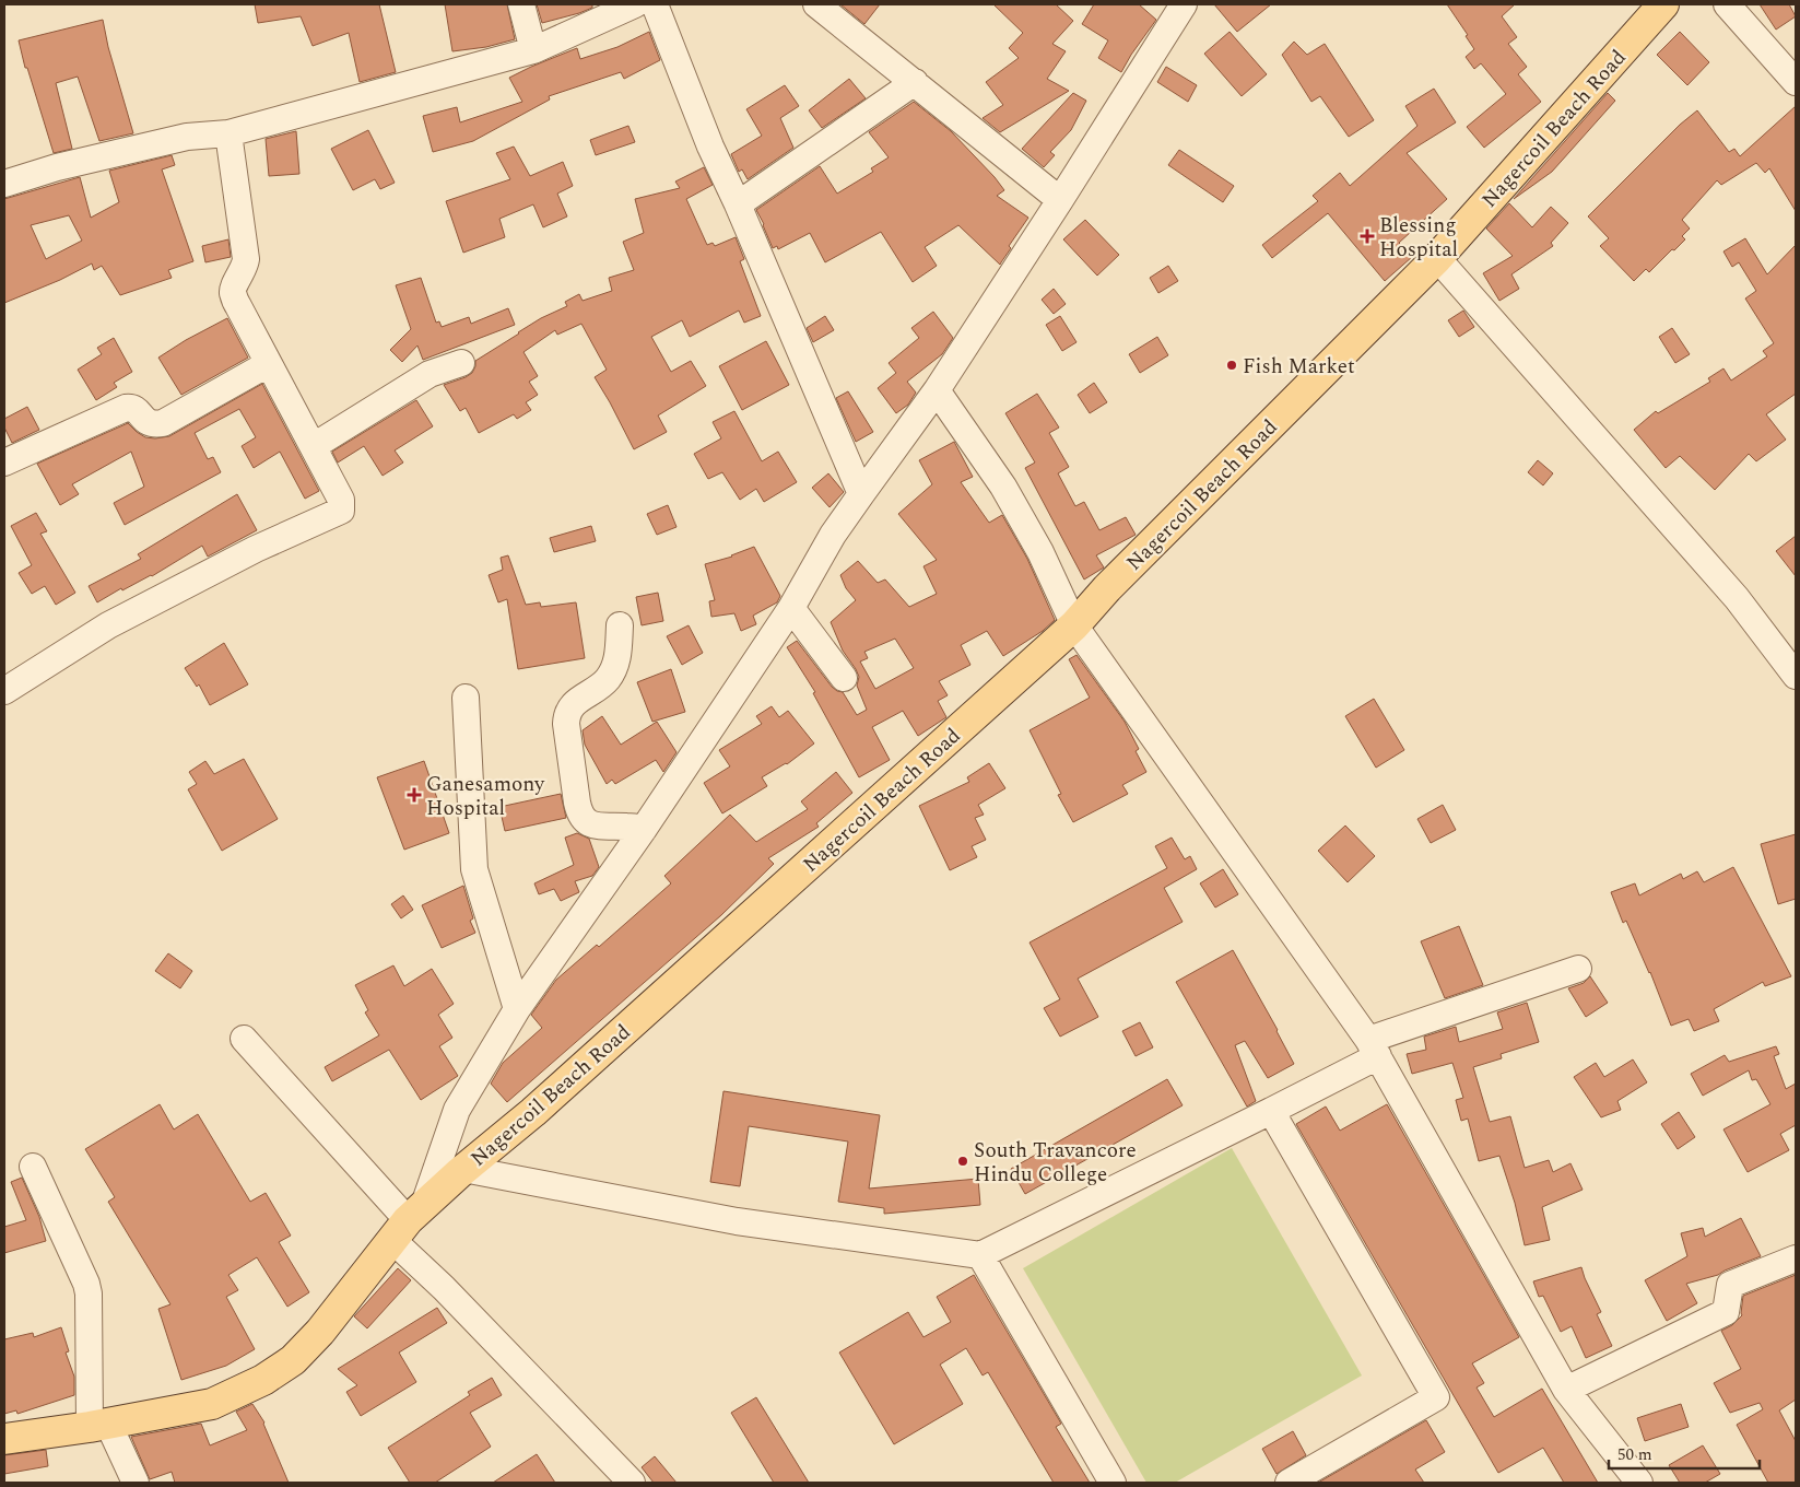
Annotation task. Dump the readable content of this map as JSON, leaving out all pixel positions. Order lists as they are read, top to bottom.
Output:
{
  "streets": {
    "main road": ["Nagercoil Beach Road"]
  },
  "places": {
    "health": ["Blessing Hospital", "Ganesamony Hospital"],
    "other": ["Fish Market", "South Travancore Hindu College"]
  },
  "scale_bar": "50 m"
}
